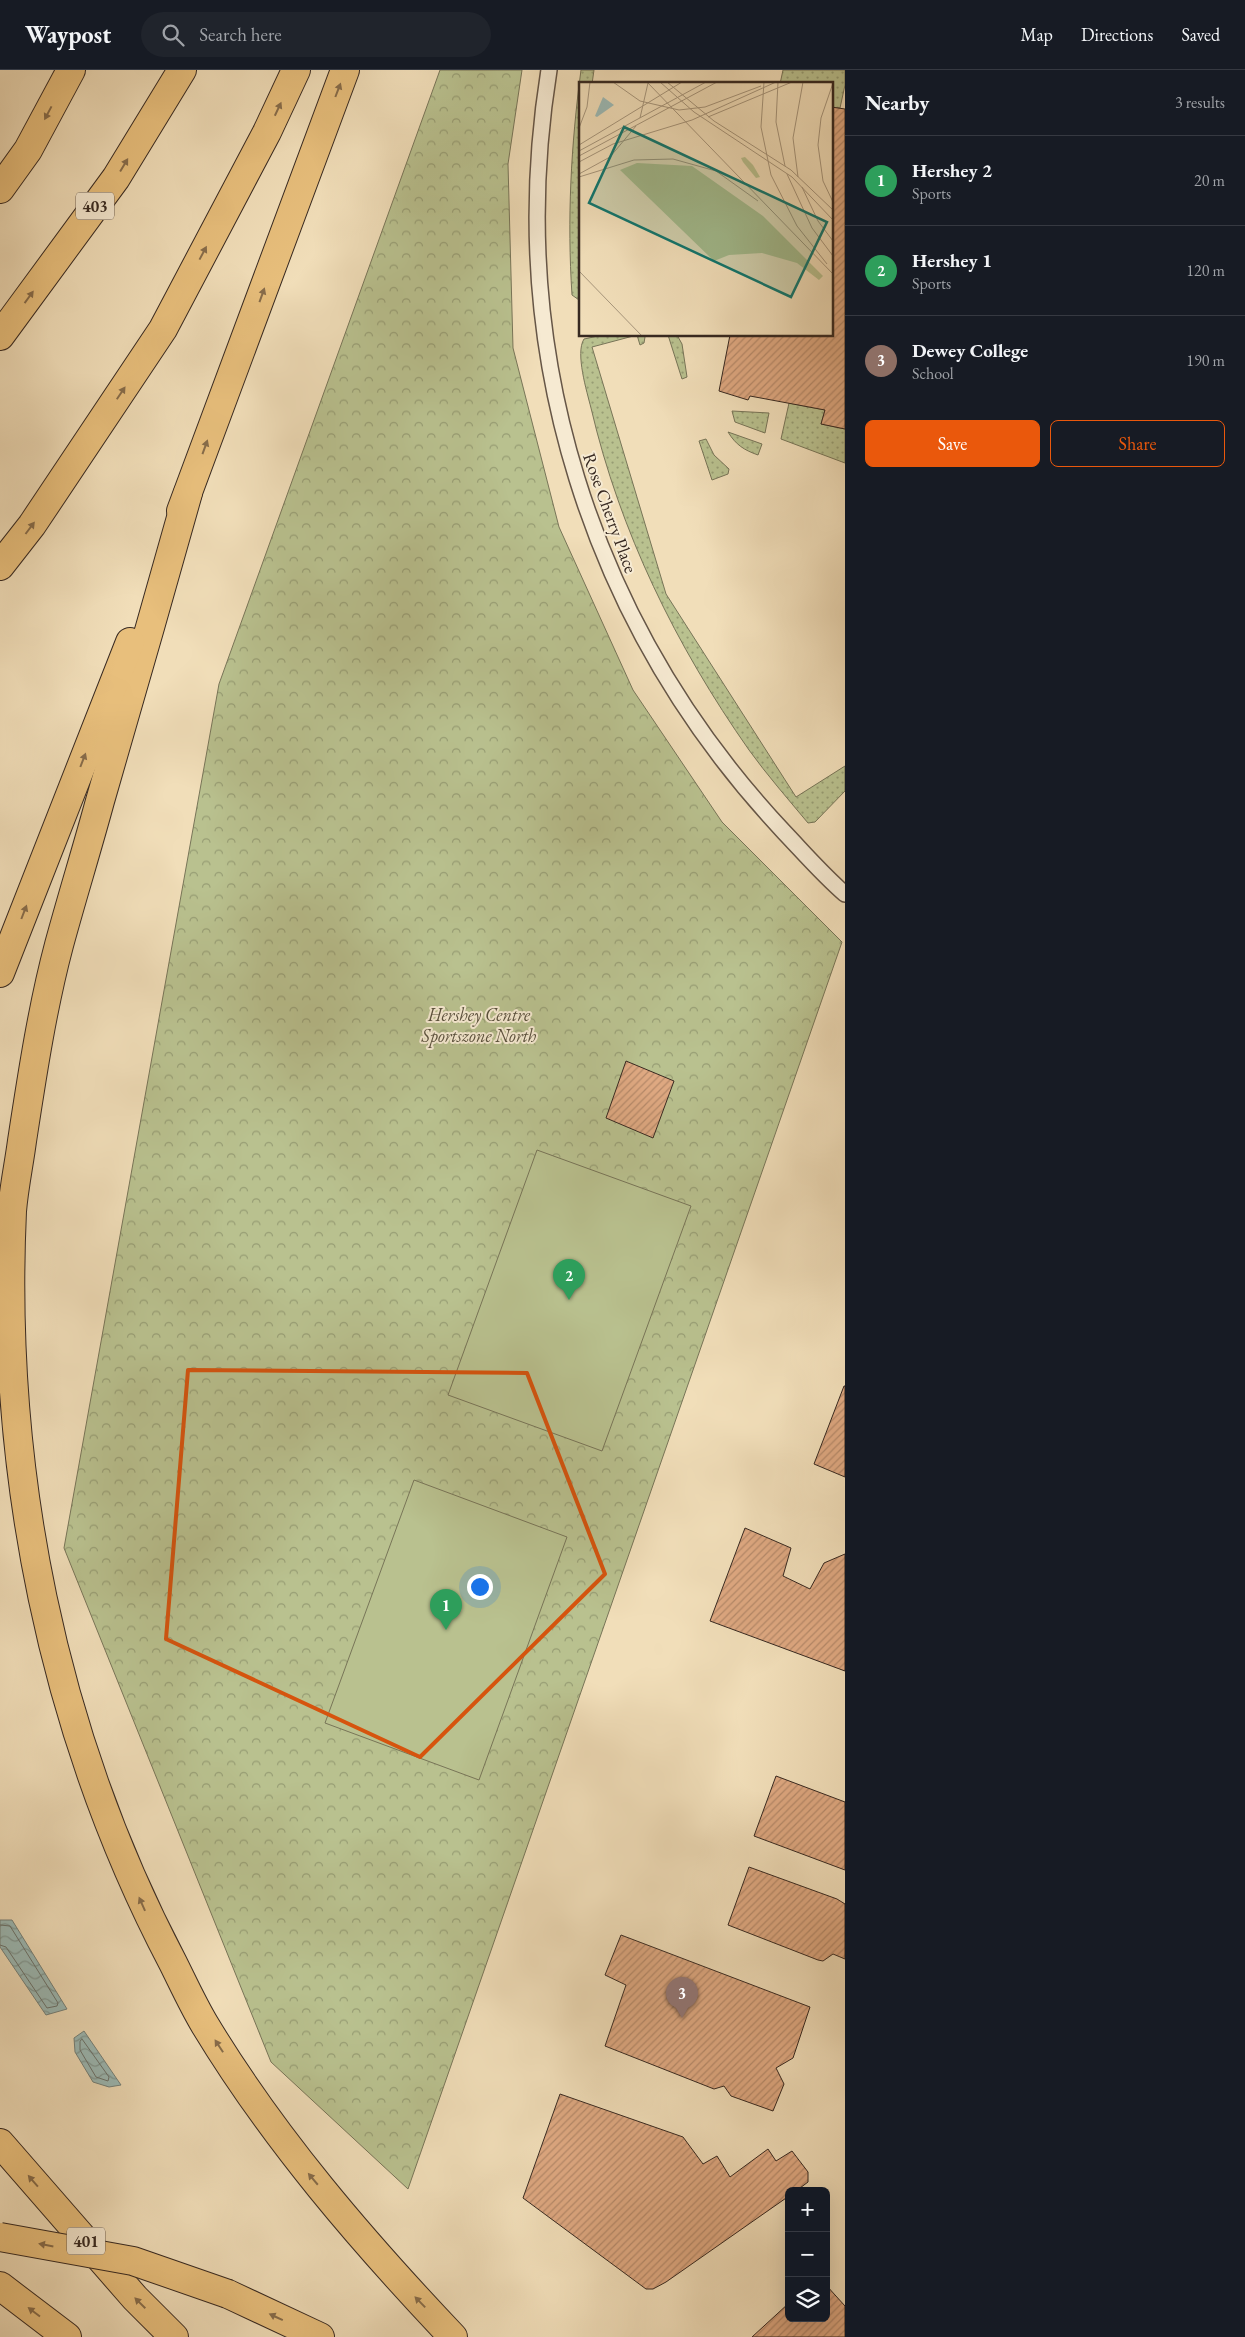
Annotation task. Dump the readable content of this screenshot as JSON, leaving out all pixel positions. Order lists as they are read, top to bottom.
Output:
{
  "streets": {
    "highway": ["403", "401"],
    "street": ["Rose Cherry Place"]
  },
  "parks": ["Hershey Centre Sportszone North"],
  "page": {
    "header": "Waypost",
    "search": "Search here",
    "nav": ["Map", "Directions", "Saved"],
    "heading": ["Nearby", "3 results"],
    "list": [
      {
        "mark": "1",
        "name": "Hershey 2",
        "note": "Sports",
        "value": "20 m"
      },
      {
        "mark": "2",
        "name": "Hershey 1",
        "note": "Sports",
        "value": "120 m"
      },
      {
        "mark": "3",
        "name": "Dewey College",
        "note": "School",
        "value": "190 m"
      }
    ],
    "buttons": ["Save", "Share"],
    "pins": ["2", "1", "3"],
    "map_buttons": ["+", "−"]
  }
}
